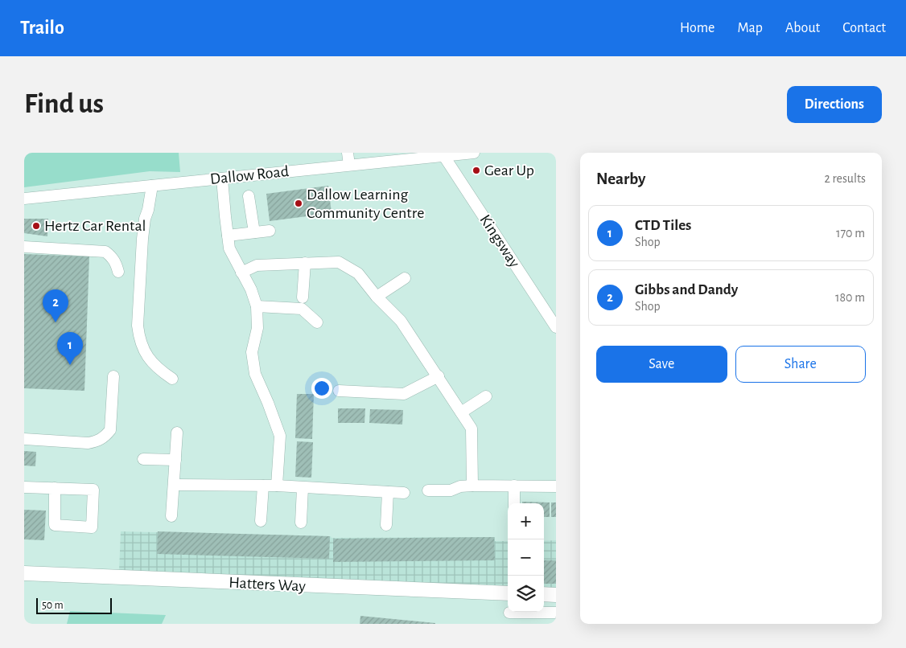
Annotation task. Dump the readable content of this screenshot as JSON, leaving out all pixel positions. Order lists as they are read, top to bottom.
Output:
{
  "streets": {
    "main road": ["Hatters Way"],
    "street": ["Dallow Road", "Kingsway"]
  },
  "crossings": [
    ["Dallow Road", "Kingsway"]
  ],
  "places": ["Gear Up", "Dallow Learning Community Centre", "Hertz Car Rental"],
  "scale_bar": "50 m",
  "page": {
    "header": "Trailo",
    "nav": [
      "Home",
      "Map",
      "About",
      "Contact"
    ],
    "buttons": [
      "Directions",
      ["Save", "Share"]
    ],
    "title": "Find us",
    "heading": ["Nearby", "2 results"],
    "list": [
      {
        "mark": "1",
        "name": "CTD Tiles",
        "note": "Shop",
        "value": "170 m"
      },
      {
        "mark": "2",
        "name": "Gibbs and Dandy",
        "note": "Shop",
        "value": "180 m"
      }
    ],
    "pins": ["2", "1"],
    "map_buttons": ["+", "−"],
    "scale": "50 m"
  }
}
